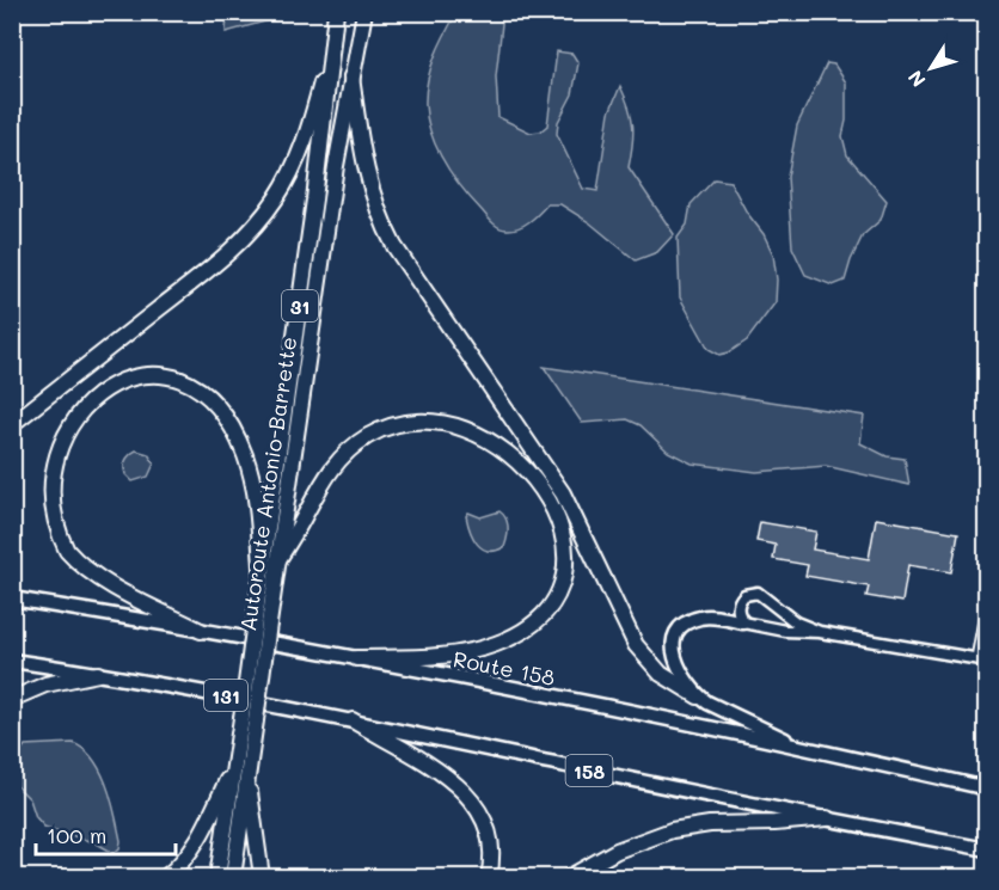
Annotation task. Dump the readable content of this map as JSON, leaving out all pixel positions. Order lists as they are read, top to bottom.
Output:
{
  "streets": {
    "highway": [
      "31",
      "Autoroute Antonio-Barrette",
      "Route 158",
      "131",
      "158"
    ]
  },
  "crossings": [
    ["131", "158"]
  ],
  "scale_bar": "100 m",
  "north": "bottom left"
}
